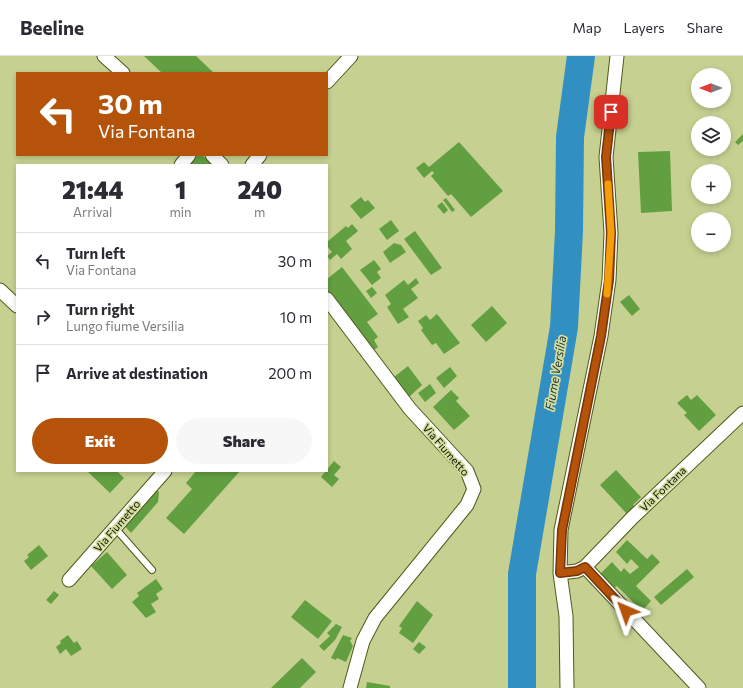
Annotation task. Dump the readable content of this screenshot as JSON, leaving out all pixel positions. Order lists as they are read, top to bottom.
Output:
{
  "streets": {
    "street": ["Via Fiumetto", "Via Fontana"]
  },
  "water": ["Fiume Versilia"],
  "north": "left",
  "page": {
    "header": "Beeline",
    "nav": ["Map", "Layers", "Share"],
    "map_buttons": ["+", "−"],
    "turn": ["30 m", "Via Fontana"],
    "eta": [
      "21:44",
      "Arrival",
      "1",
      "min",
      "240",
      "m"
    ],
    "list": [
      {
        "name": "Turn left",
        "note": "Via Fontana",
        "value": "30 m"
      },
      {
        "name": "Turn right",
        "note": "Lungo fiume Versilia",
        "value": "10 m"
      },
      {
        "name": "Arrive at destination",
        "value": "200 m"
      }
    ],
    "buttons": ["Exit", "Share"]
  }
}
